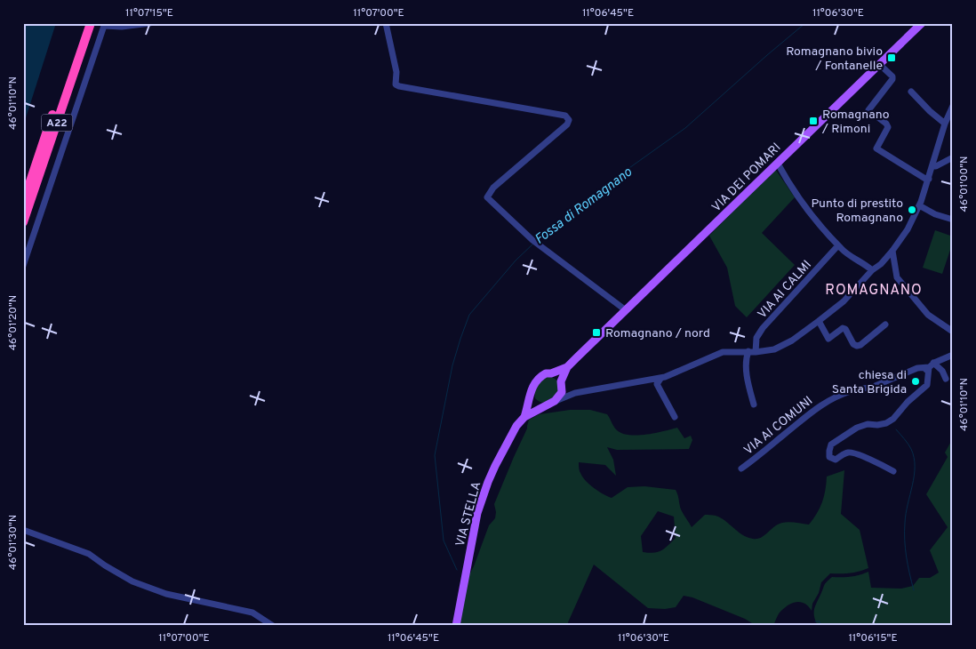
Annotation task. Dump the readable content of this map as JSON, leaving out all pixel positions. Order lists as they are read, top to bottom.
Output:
{
  "streets": {
    "highway": ["A22"],
    "main road": ["VIA DEI POMARI", "VIA STELLA"],
    "street": ["VIA AI CALMI", "VIA AI COMUNI"]
  },
  "crossings": [
    ["VIA DEI POMARI", "VIA STELLA"]
  ],
  "districts": ["ROMAGNANO"],
  "water": ["Fossa di Romagnano"],
  "places": {
    "transit": ["Romagnano bivio / Fontanelle", "Romagnano / Rimoni", "Romagnano / nord"],
    "other": ["Punto di prestito Romagnano", "chiesa di Santa Brigida"]
  },
  "coordinates": [
    "11°07'15\"E",
    "11°07'00\"E",
    "11°06'45\"E",
    "11°06'30\"E",
    "46°01'10\"N",
    "46°01'00\"N",
    "46°01'20\"N",
    "46°01'30\"N",
    "11°06'15\"E"
  ]
}
